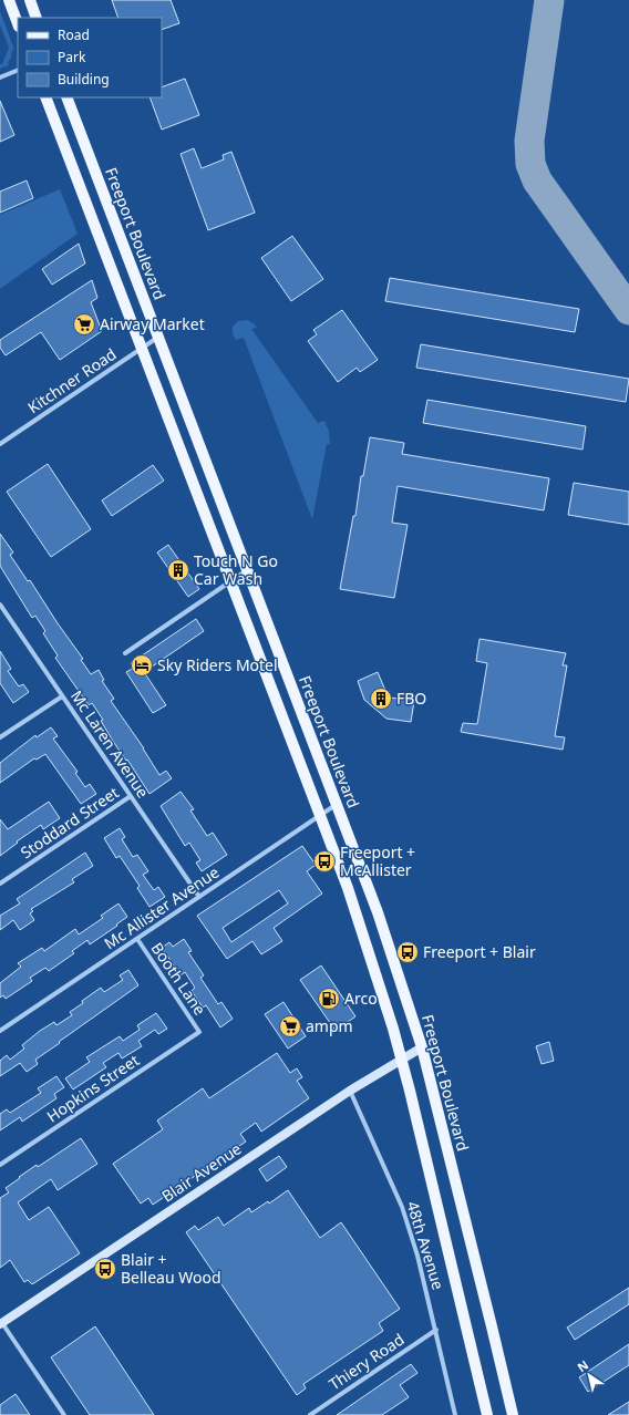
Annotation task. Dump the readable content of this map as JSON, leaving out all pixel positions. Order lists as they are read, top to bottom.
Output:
{
  "streets": {
    "main road": ["Freeport Boulevard"],
    "street": [
      "Kitchner Road",
      "Mc Laren Avenue",
      "Stoddard Street",
      "Mc Allister Avenue",
      "Booth Lane",
      "Hopkins Street",
      "Blair Avenue",
      "48th Avenue",
      "Thiery Road"
    ]
  },
  "crossings": [
    ["Freeport Boulevard", "Kitchner Road"],
    ["Freeport Boulevard", "Mc Allister Avenue"],
    ["Freeport Boulevard", "Blair Avenue"],
    ["Mc Laren Avenue", "Stoddard Street"],
    ["Mc Laren Avenue", "Mc Allister Avenue"],
    ["Mc Allister Avenue", "Booth Lane"],
    ["Booth Lane", "Hopkins Street"],
    ["Blair Avenue", "48th Avenue"],
    ["48th Avenue", "Thiery Road"]
  ],
  "places": {
    "supermarket": ["Airway Market", "ampm"],
    "building": ["Touch N Go Car Wash", "FBO"],
    "hotel": ["Sky Riders Motel"],
    "bus stop": ["Freeport + McAllister", "Freeport + Blair", "Blair + Belleau Wood"],
    "fuel station": ["Arco"]
  },
  "legend": ["Road", "Park", "Building"],
  "north": "top left"
}
